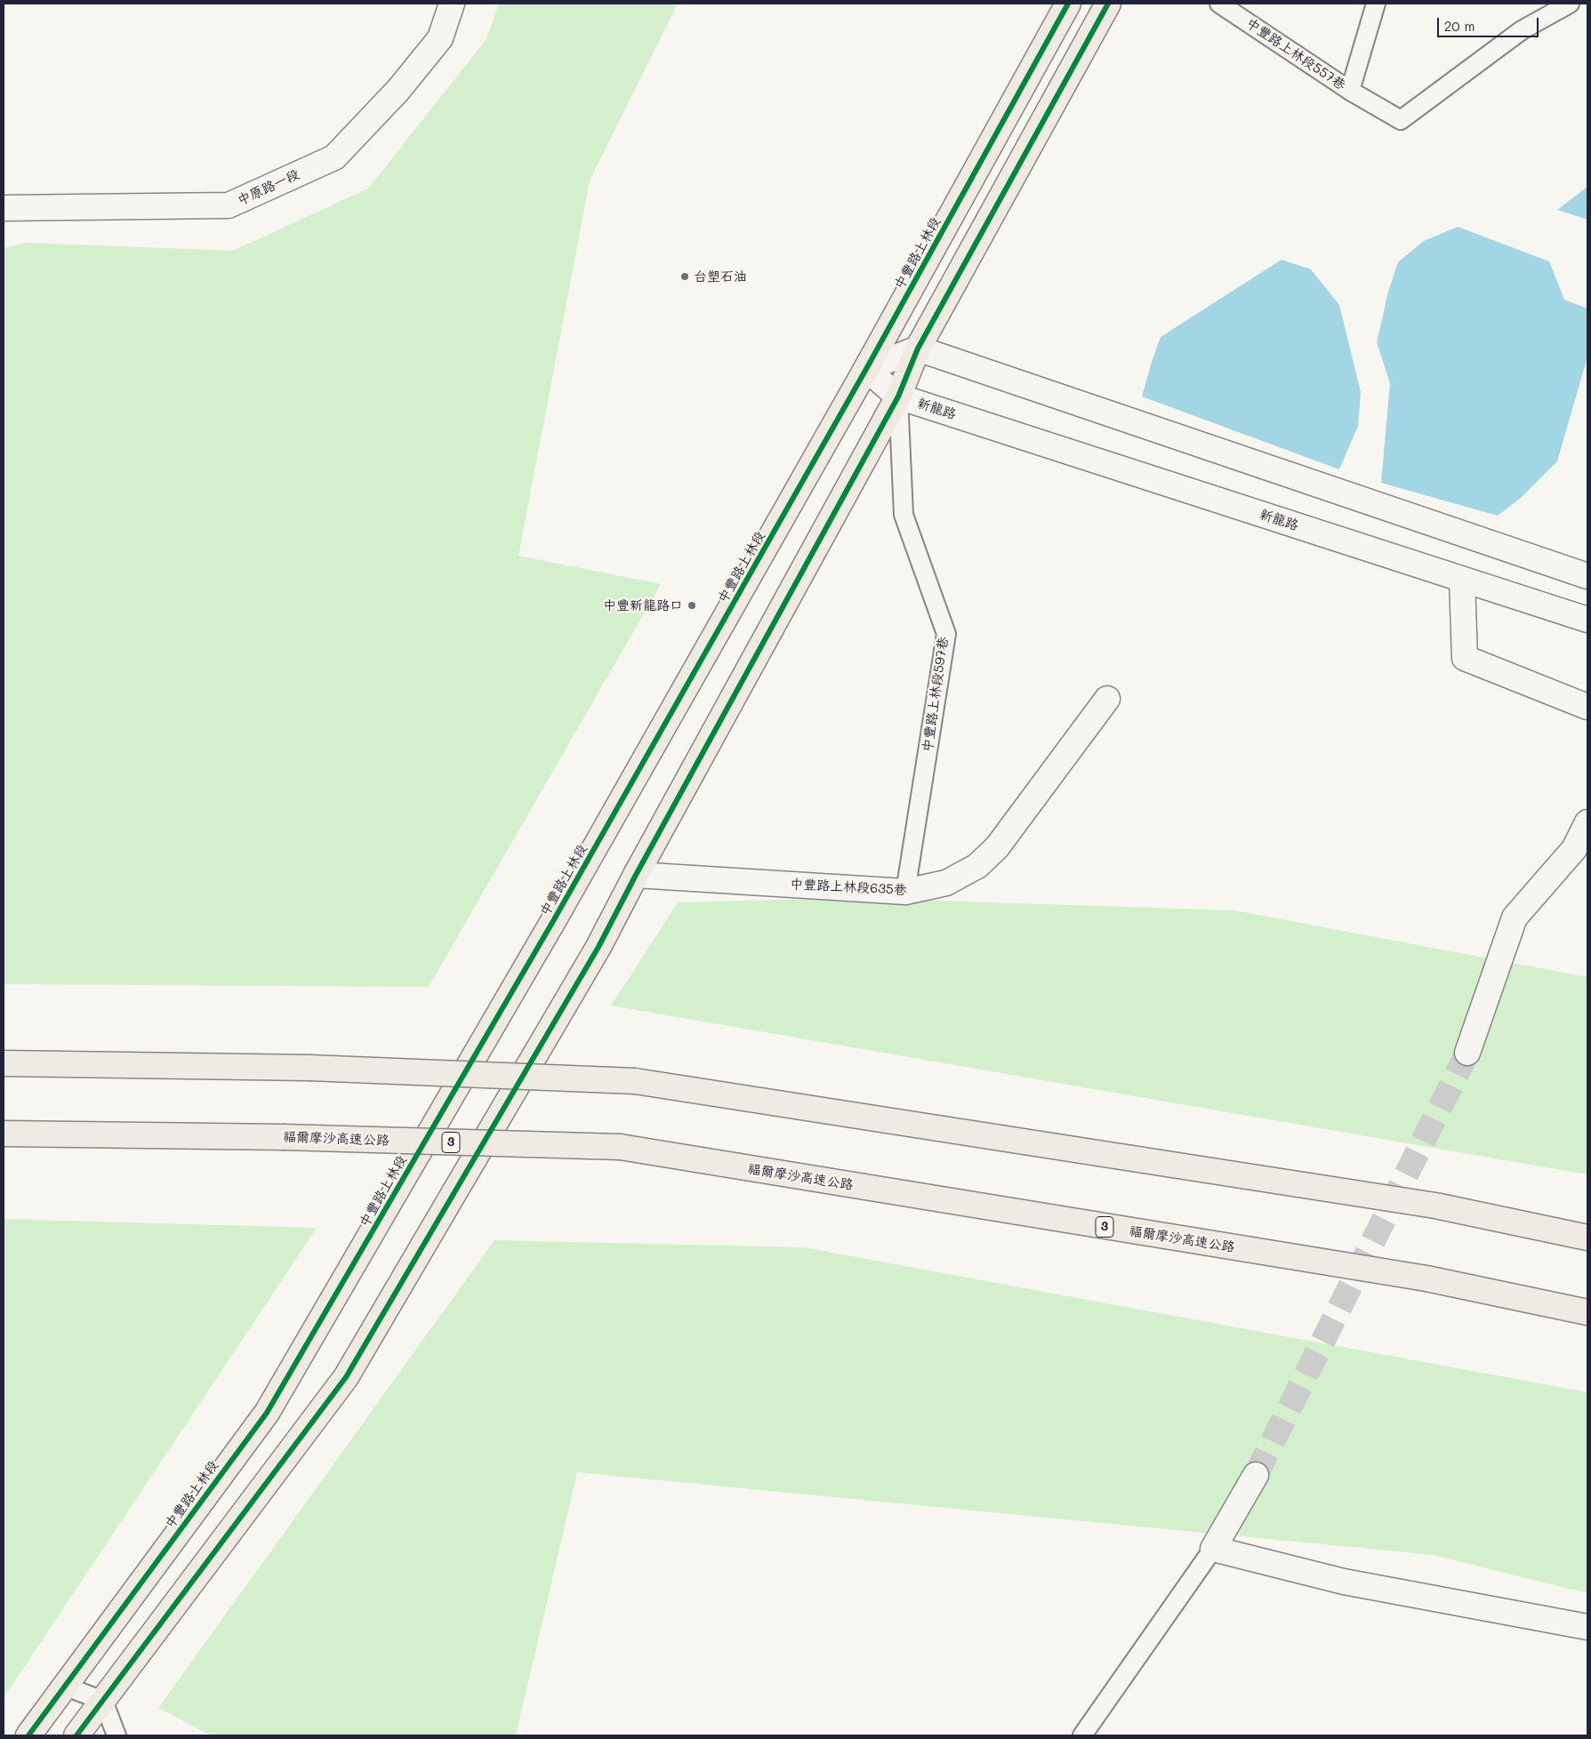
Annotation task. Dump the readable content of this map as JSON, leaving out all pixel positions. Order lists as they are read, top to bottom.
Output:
{
  "streets": {
    "main road": ["中豐路上林段", "福爾摩沙高速公路", "3"],
    "street": ["中原路一段", "新龍路", "中豐路上林段635巷"],
    "lane": ["中豐路上林段557巷", "中豐路上林段597巷"]
  },
  "crossings": [
    ["中豐路上林段", "新龍路"],
    ["新龍路", "中豐路上林段597巷"],
    ["新龍路", "3"],
    ["中豐路上林段597巷", "中豐路上林段635巷"],
    ["中豐路上林段597巷", "3"],
    ["中豐路上林段635巷", "3"]
  ],
  "places": ["台塑石油", "中豐新龍路口"],
  "scale_bar": "20 m"
}
